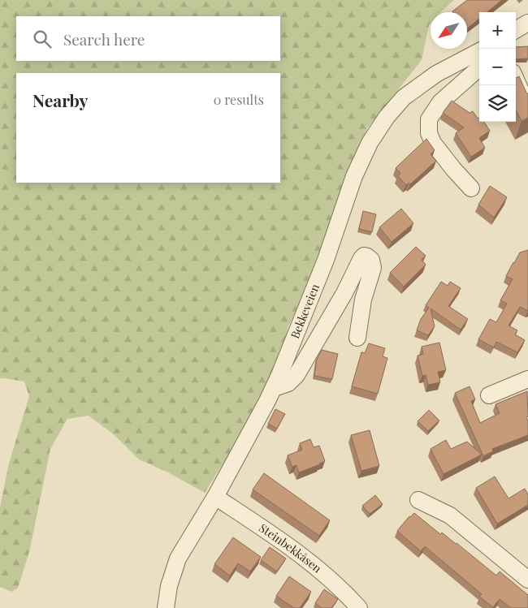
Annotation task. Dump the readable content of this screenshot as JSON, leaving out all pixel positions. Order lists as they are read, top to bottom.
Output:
{
  "streets": {
    "street": ["Bekkeveien", "Steinbekkåsen"]
  },
  "crossings": [
    ["Bekkeveien", "Steinbekkåsen"]
  ],
  "north": "bottom left",
  "page": {
    "map_buttons": ["+", "−"],
    "search": "Search here",
    "heading": ["Nearby", "0 results"]
  }
}
